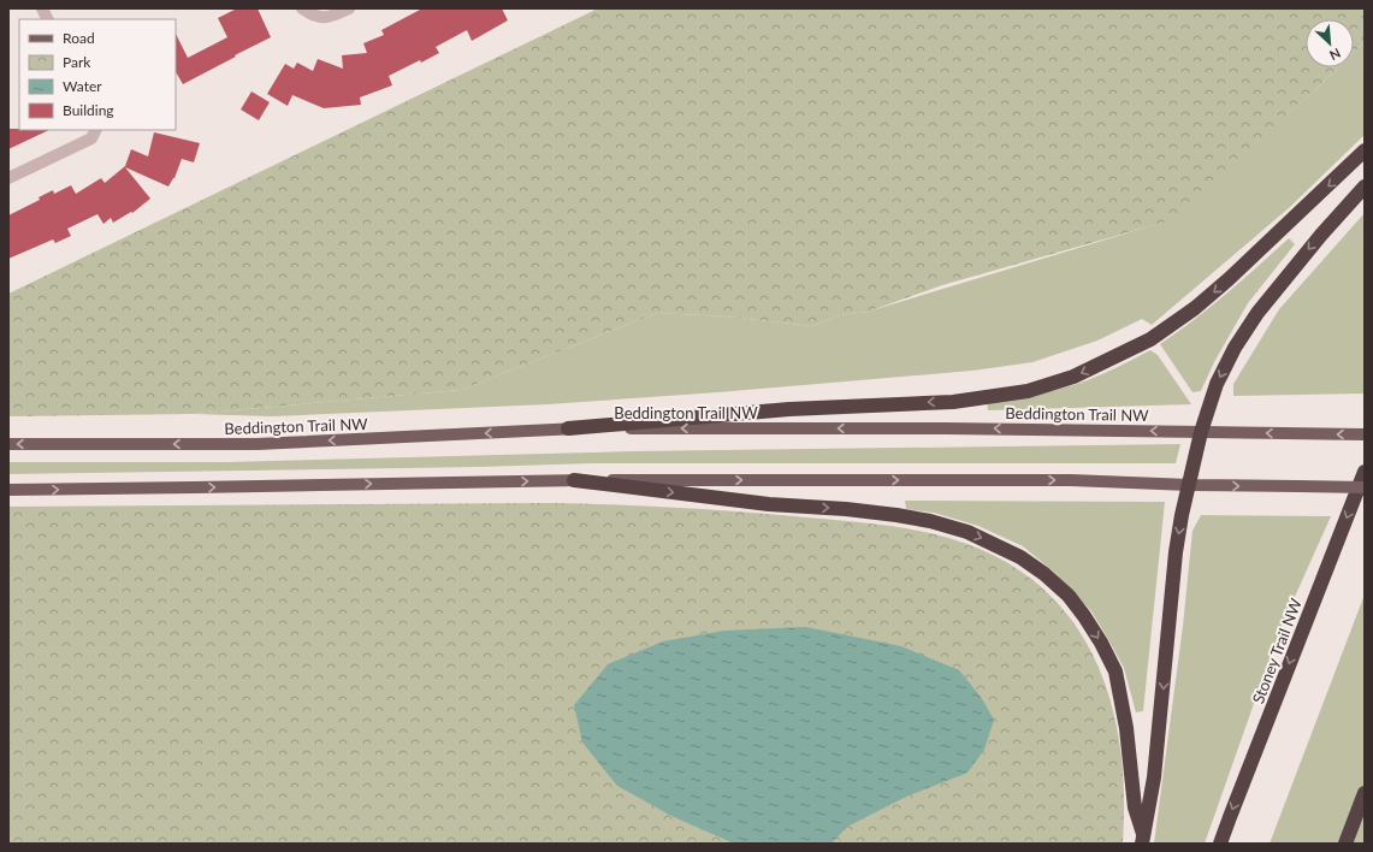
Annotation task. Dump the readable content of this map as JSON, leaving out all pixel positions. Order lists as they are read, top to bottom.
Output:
{
  "streets": {
    "highway": ["Stoney Trail NW"],
    "main road": ["Beddington Trail NW"]
  },
  "legend": [
    "Road",
    "Park",
    "Water",
    "Building"
  ],
  "north": "bottom right"
}
